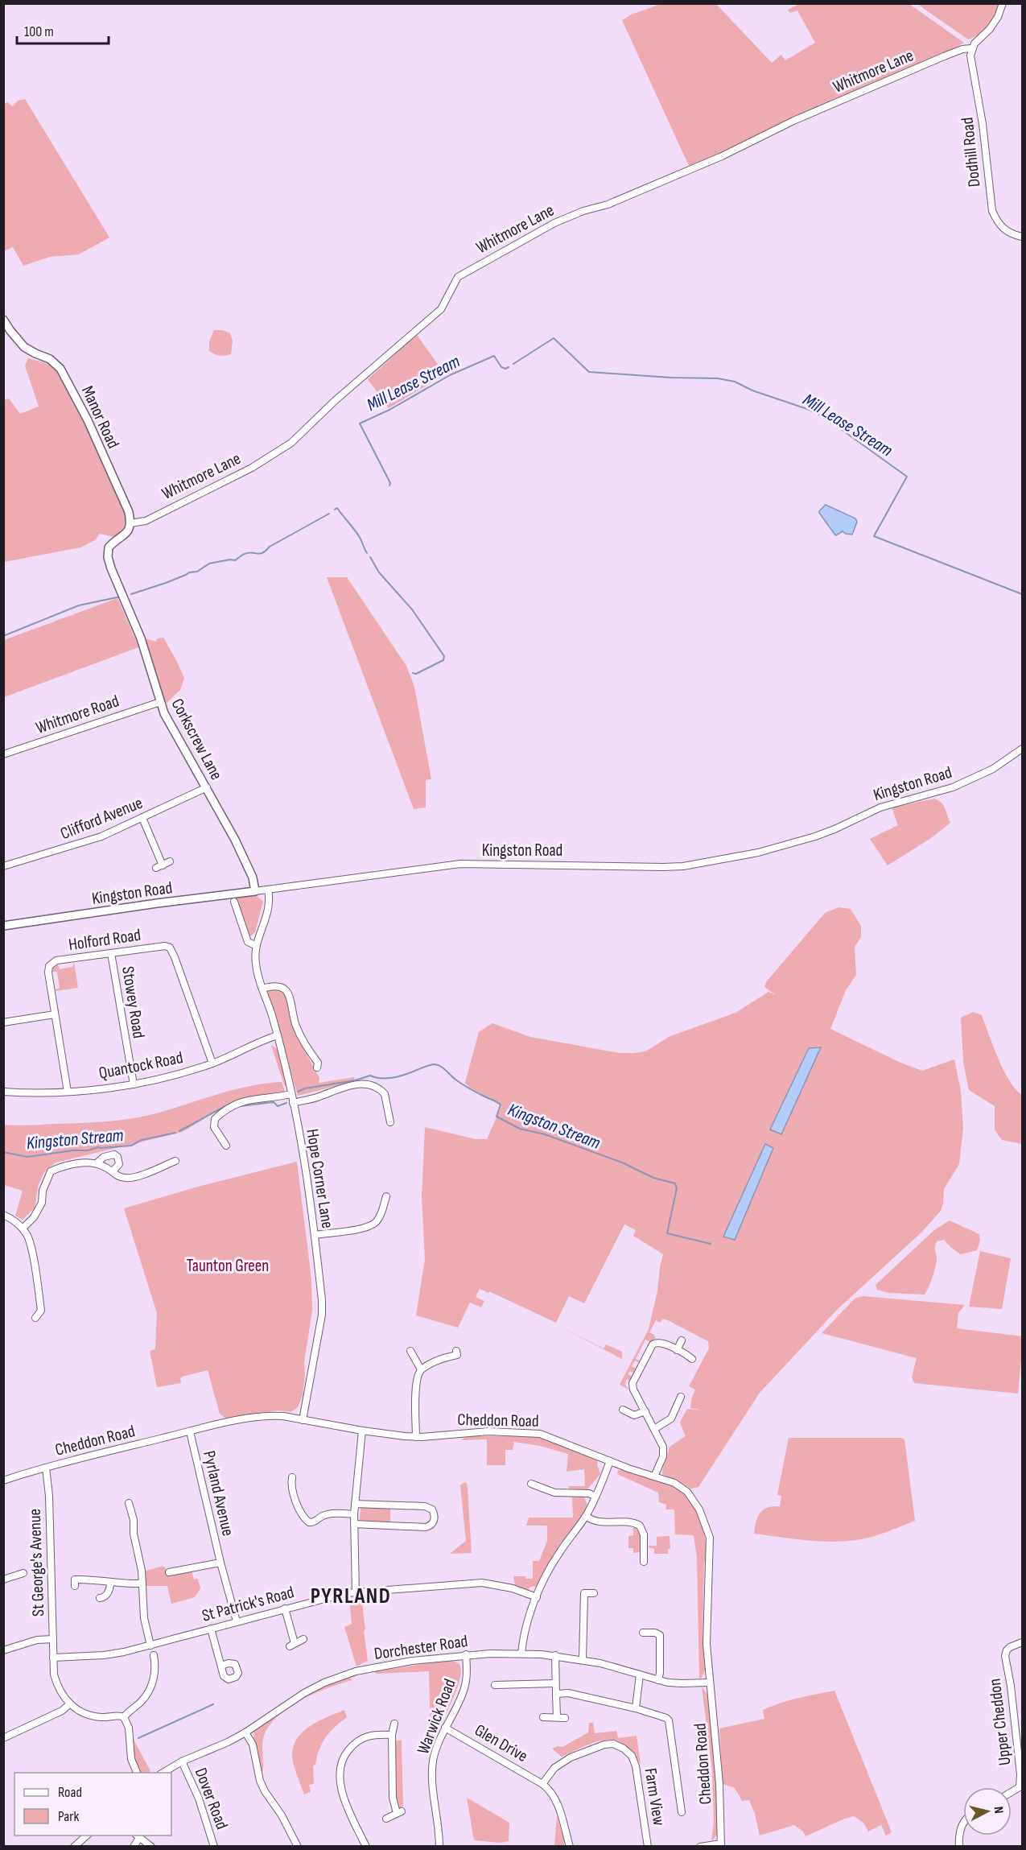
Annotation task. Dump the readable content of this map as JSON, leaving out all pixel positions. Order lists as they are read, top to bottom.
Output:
{
  "streets": {
    "street": [
      "Whitmore Lane",
      "Dodhill Road",
      "Manor Road",
      "Whitmore Road",
      "Corkscrew Lane",
      "Kingston Road",
      "Clifford Avenue",
      "Holford Road",
      "Stowey Road",
      "Quantock Road",
      "Hope Corner Lane",
      "Cheddon Road",
      "Pyrland Avenue",
      "St George's Avenue",
      "St Patrick's Road",
      "Dorchester Road",
      "Warwick Road",
      "Upper Cheddon",
      "Glen Drive",
      "Farm View",
      "Dover Road"
    ]
  },
  "crossings": [
    ["Whitmore Lane", "Dodhill Road"],
    ["Whitmore Lane", "Manor Road"],
    ["Whitmore Lane", "Corkscrew Lane"],
    ["Manor Road", "Corkscrew Lane"],
    ["Whitmore Road", "Corkscrew Lane"],
    ["Corkscrew Lane", "Kingston Road"],
    ["Corkscrew Lane", "Clifford Avenue"],
    ["Kingston Road", "Hope Corner Lane"],
    ["Holford Road", "Stowey Road"],
    ["Holford Road", "Quantock Road"],
    ["Stowey Road", "Quantock Road"],
    ["Quantock Road", "Hope Corner Lane"],
    ["Hope Corner Lane", "Cheddon Road"],
    ["Cheddon Road", "Pyrland Avenue"],
    ["Cheddon Road", "St George's Avenue"],
    ["Cheddon Road", "Dorchester Road"],
    ["Pyrland Avenue", "St Patrick's Road"],
    ["St George's Avenue", "St Patrick's Road"],
    ["Dorchester Road", "Warwick Road"],
    ["Dorchester Road", "Dover Road"],
    ["Warwick Road", "Glen Drive"],
    ["Glen Drive", "Farm View"]
  ],
  "districts": ["PYRLAND"],
  "water": ["Mill Lease Stream", "Kingston Stream"],
  "parks": ["Taunton Green"],
  "legend": ["Road", "Park"],
  "scale_bar": "100 m",
  "north": "right"
}
